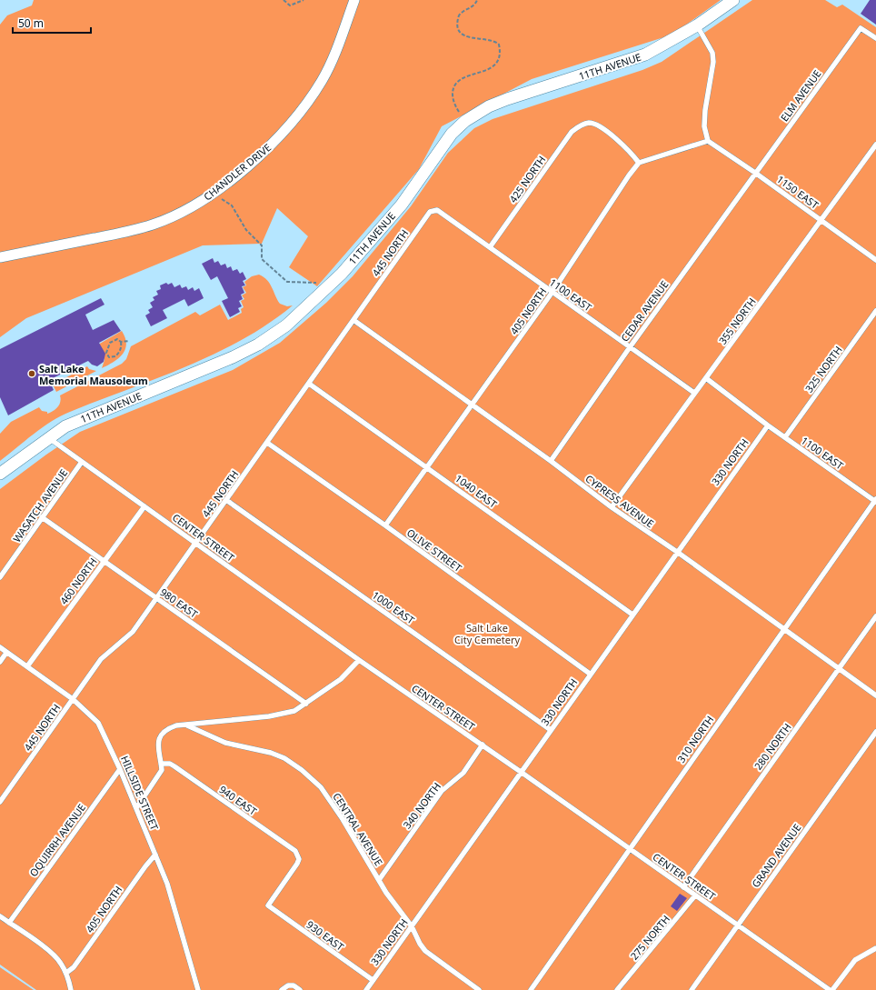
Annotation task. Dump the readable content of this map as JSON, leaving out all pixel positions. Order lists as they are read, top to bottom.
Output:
{
  "streets": {
    "street": ["11TH AVENUE", "CHANDLER DRIVE"],
    "lane": [
      "ELM AVENUE",
      "425 NORTH",
      "1150 EAST",
      "445 NORTH",
      "1100 EAST",
      "405 NORTH",
      "CEDAR AVENUE",
      "355 NORTH",
      "325 NORTH",
      "330 NORTH",
      "1040 EAST",
      "CYPRESS AVENUE",
      "WASATCH AVENUE",
      "CENTER STREET",
      "OLIVE STREET",
      "460 NORTH",
      "980 EAST",
      "1000 EAST",
      "310 NORTH",
      "280 NORTH",
      "HILLSIDE STREET",
      "940 EAST",
      "340 NORTH",
      "CENTRAL AVENUE",
      "OQUIRRH AVENUE",
      "GRAND AVENUE",
      "930 EAST",
      "275 NORTH"
    ]
  },
  "crossings": [
    ["11TH AVENUE", "CENTER STREET"],
    ["ELM AVENUE", "1150 EAST"],
    ["ELM AVENUE", "CEDAR AVENUE"],
    ["425 NORTH", "1100 EAST"],
    ["425 NORTH", "405 NORTH"],
    ["1150 EAST", "CEDAR AVENUE"],
    ["1150 EAST", "355 NORTH"],
    ["445 NORTH", "1100 EAST"],
    ["445 NORTH", "1040 EAST"],
    ["445 NORTH", "CYPRESS AVENUE"],
    ["445 NORTH", "CENTER STREET"],
    ["445 NORTH", "OLIVE STREET"],
    ["445 NORTH", "980 EAST"],
    ["445 NORTH", "1000 EAST"],
    ["445 NORTH", "HILLSIDE STREET"],
    ["1100 EAST", "405 NORTH"],
    ["1100 EAST", "CEDAR AVENUE"],
    ["1100 EAST", "355 NORTH"],
    ["1100 EAST", "325 NORTH"],
    ["1100 EAST", "330 NORTH"],
    ["1100 EAST", "310 NORTH"],
    ["405 NORTH", "1040 EAST"],
    ["405 NORTH", "CYPRESS AVENUE"],
    ["405 NORTH", "OLIVE STREET"],
    ["405 NORTH", "HILLSIDE STREET"],
    ["CEDAR AVENUE", "CYPRESS AVENUE"],
    ["355 NORTH", "CYPRESS AVENUE"],
    ["330 NORTH", "1040 EAST"],
    ["330 NORTH", "CYPRESS AVENUE"],
    ["330 NORTH", "CENTER STREET"],
    ["330 NORTH", "OLIVE STREET"],
    ["330 NORTH", "1000 EAST"],
    ["330 NORTH", "CENTRAL AVENUE"],
    ["330 NORTH", "930 EAST"],
    ["CYPRESS AVENUE", "310 NORTH"],
    ["CYPRESS AVENUE", "280 NORTH"],
    ["WASATCH AVENUE", "CENTER STREET"],
    ["WASATCH AVENUE", "980 EAST"],
    ["CENTER STREET", "460 NORTH"],
    ["CENTER STREET", "310 NORTH"],
    ["CENTER STREET", "280 NORTH"],
    ["CENTER STREET", "340 NORTH"],
    ["CENTER STREET", "GRAND AVENUE"],
    ["CENTER STREET", "275 NORTH"],
    ["460 NORTH", "980 EAST"],
    ["460 NORTH", "HILLSIDE STREET"],
    ["HILLSIDE STREET", "OQUIRRH AVENUE"],
    ["940 EAST", "930 EAST"],
    ["340 NORTH", "CENTRAL AVENUE"]
  ],
  "parks": ["Salt Lake City Cemetery"],
  "places": ["Salt Lake Memorial Mausoleum"],
  "scale_bar": "50 m"
}
